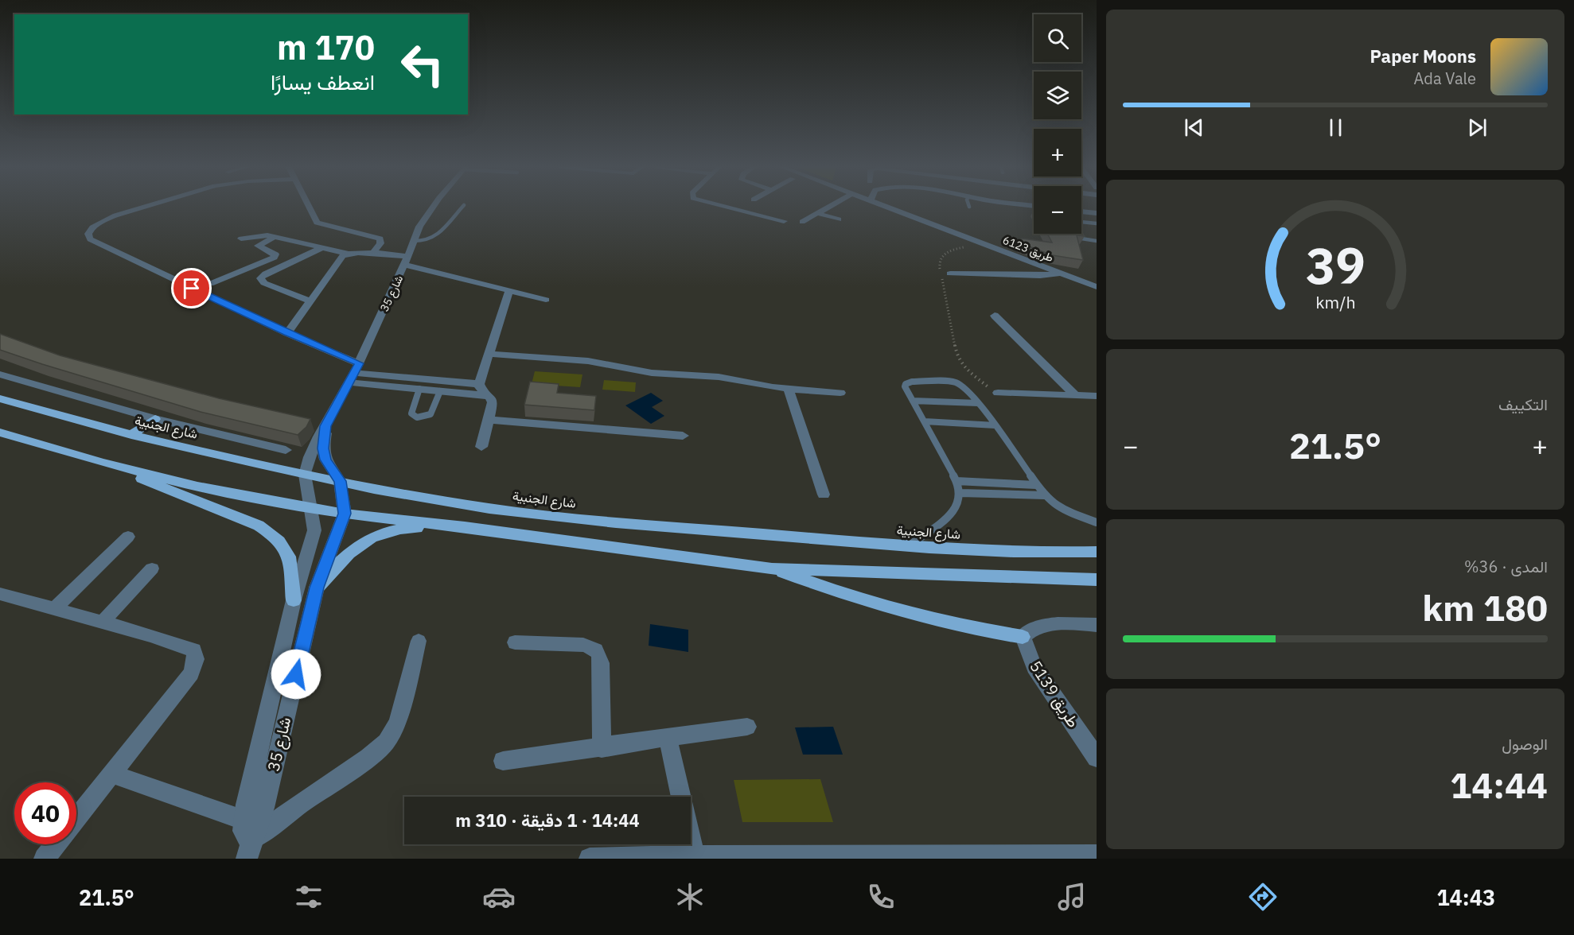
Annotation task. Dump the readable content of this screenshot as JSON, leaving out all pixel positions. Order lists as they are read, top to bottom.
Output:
{
  "streets": {
    "main road": ["شارع الجنبية"],
    "street": ["طريق 6123", "شارع 35", "طريق 5139"]
  },
  "crossings": [
    ["شارع 35", "شارع الجنبية"]
  ],
  "page": {
    "map_buttons": ["+", "−"],
    "turn": ["170 m", "انعطف يسارًا"],
    "song": ["Paper Moons", "Ada Vale"],
    "tile": [
      "التكييف",
      ["المدى · 36%", "180 km"],
      ["الوصول", "14:44"]
    ],
    "heat": ["−", "21.5°", "+"],
    "limit": "40",
    "trip": "14:44 · 1 دقيقة · 310 m",
    "tabs": ["14:43", "21.5°"],
    "gauge": ["39", "km/h"]
  }
}
